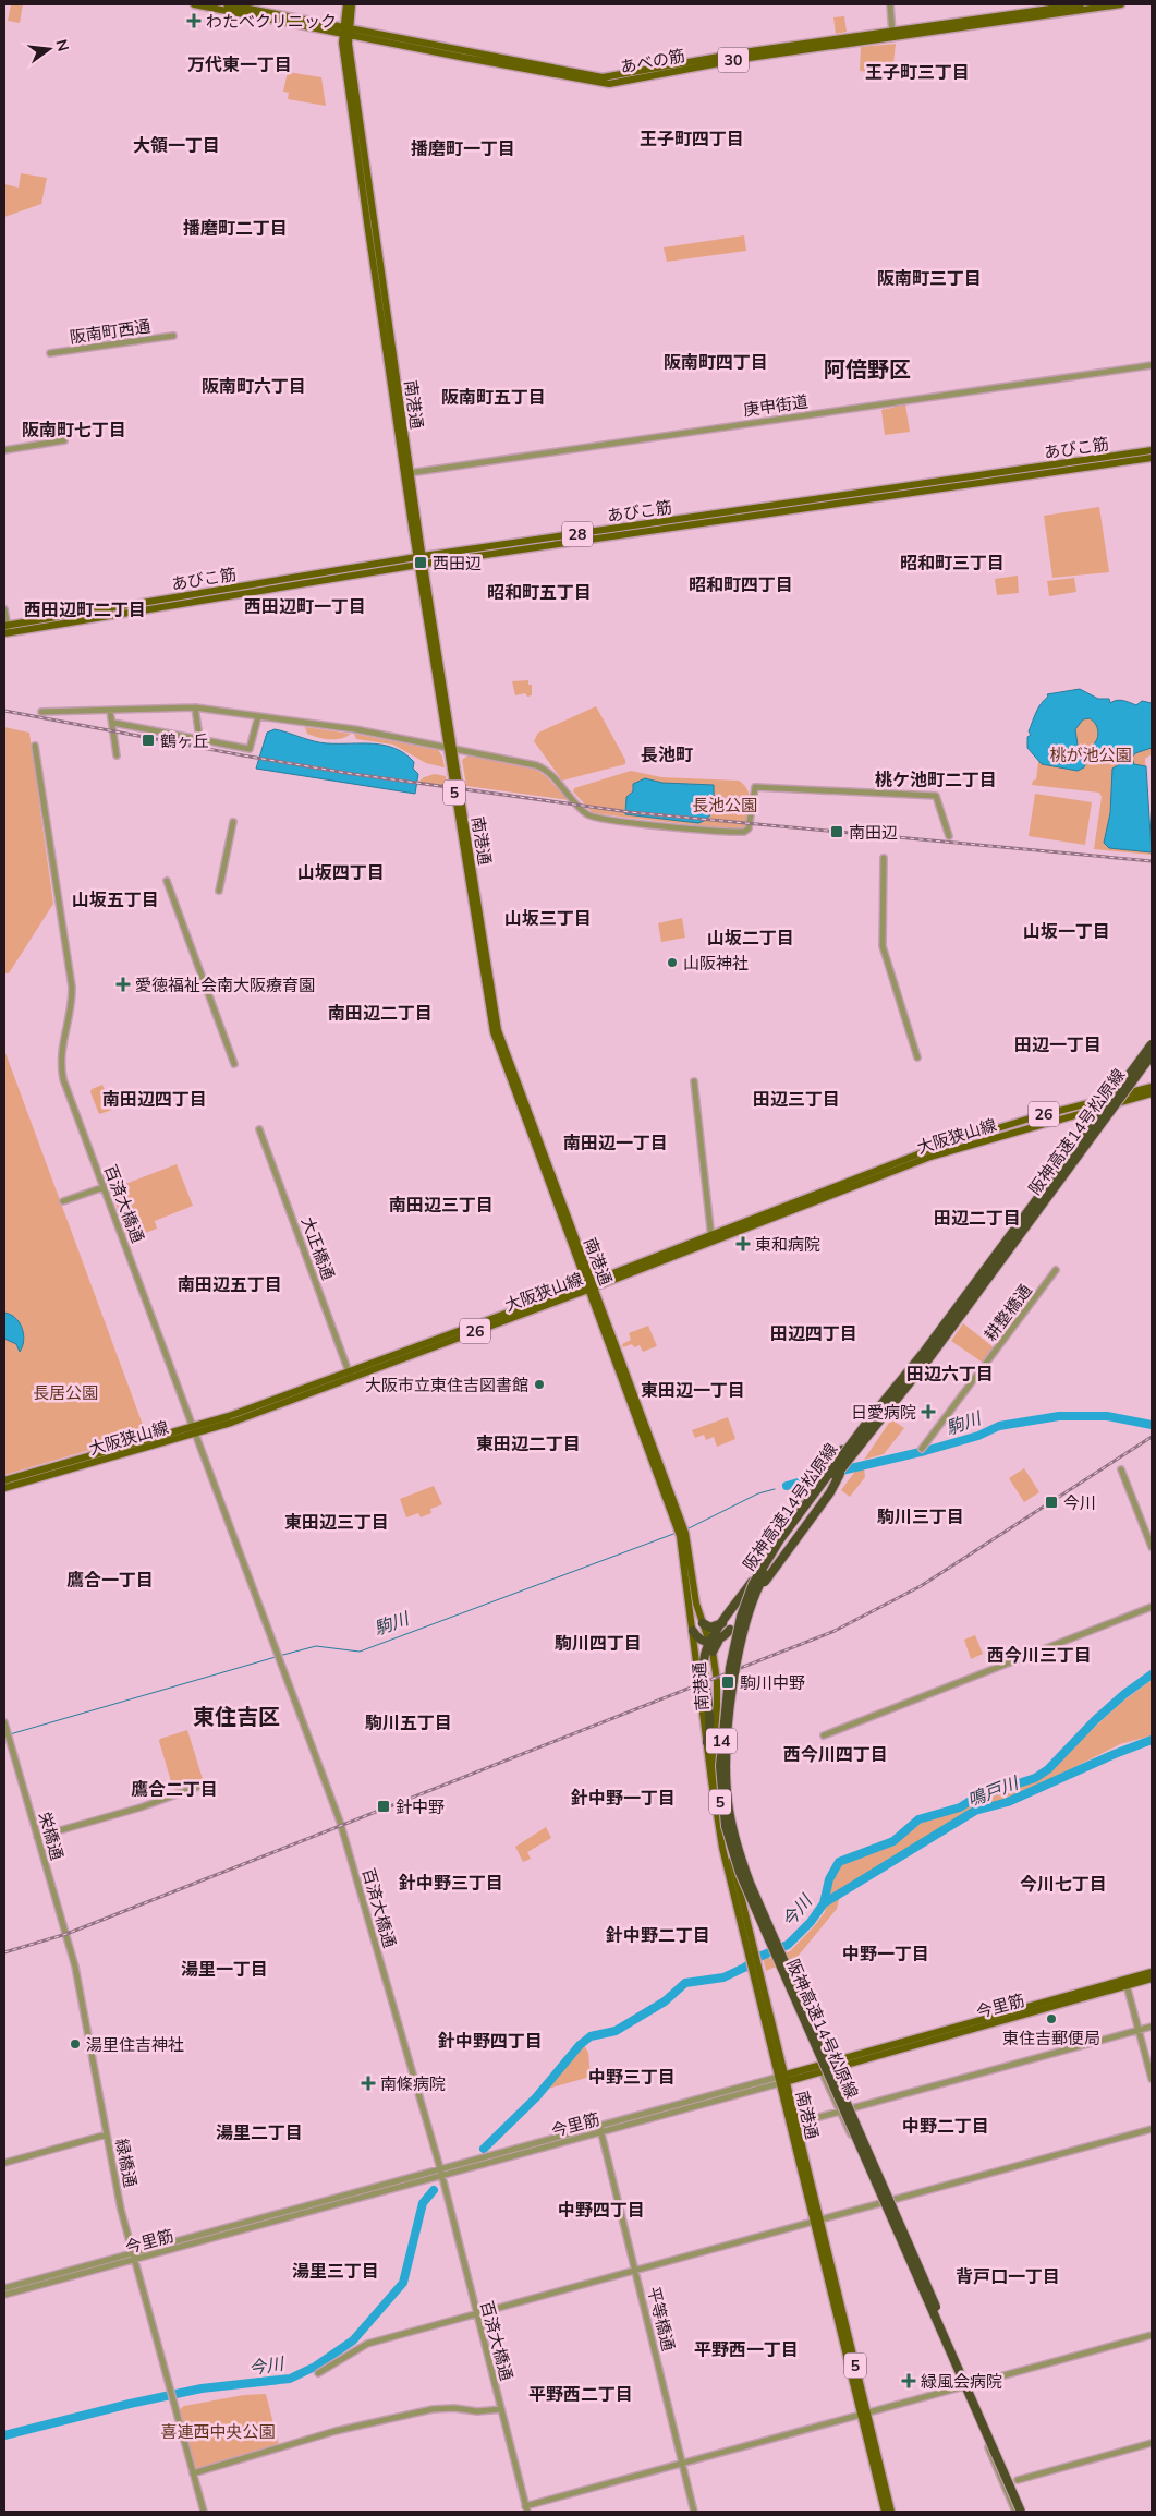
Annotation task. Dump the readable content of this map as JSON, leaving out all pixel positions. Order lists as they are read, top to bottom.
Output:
{
  "streets": {
    "highway": ["阪神高速14号松原線", "14"],
    "main road": [
      "30",
      "あべの筋",
      "南港通",
      "あびこ筋",
      "28",
      "5",
      "26",
      "大阪狭山線",
      "今里筋"
    ],
    "street": [
      "阪南町西通",
      "庚申街道",
      "百済大橋通",
      "大正橋通",
      "耕整橋通",
      "栄橋通",
      "緑橋通",
      "平等橋通"
    ]
  },
  "crossings": [
    ["あべの筋", "南港通"],
    ["南港通", "庚申街道"],
    ["南港通", "あびこ筋"],
    ["南港通", "大阪狭山線"],
    ["南港通", "今里筋"],
    ["大阪狭山線", "百済大橋通"],
    ["大阪狭山線", "大正橋通"],
    ["百済大橋通", "今里筋"],
    ["栄橋通", "緑橋通"],
    ["今里筋", "緑橋通"],
    ["今里筋", "平等橋通"]
  ],
  "districts": [
    "万代東一丁目",
    "王子町三丁目",
    "王子町四丁目",
    "大領一丁目",
    "播磨町一丁目",
    "播磨町二丁目",
    "阪南町三丁目",
    "阪南町四丁目",
    "阿倍野区",
    "阪南町六丁目",
    "阪南町五丁目",
    "阪南町七丁目",
    "昭和町三丁目",
    "昭和町四丁目",
    "昭和町五丁目",
    "西田辺町一丁目",
    "西田辺町二丁目",
    "長池町",
    "桃ケ池町二丁目",
    "山坂四丁目",
    "山坂五丁目",
    "山坂三丁目",
    "山坂一丁目",
    "山坂二丁目",
    "南田辺二丁目",
    "田辺一丁目",
    "南田辺四丁目",
    "田辺三丁目",
    "南田辺一丁目",
    "南田辺三丁目",
    "田辺二丁目",
    "南田辺五丁目",
    "田辺四丁目",
    "田辺六丁目",
    "東田辺一丁目",
    "東田辺二丁目",
    "駒川三丁目",
    "東田辺三丁目",
    "鷹合一丁目",
    "駒川四丁目",
    "西今川三丁目",
    "東住吉区",
    "駒川五丁目",
    "西今川四丁目",
    "鷹合二丁目",
    "針中野一丁目",
    "針中野三丁目",
    "今川七丁目",
    "針中野二丁目",
    "中野一丁目",
    "湯里一丁目",
    "針中野四丁目",
    "中野三丁目",
    "中野二丁目",
    "湯里二丁目",
    "中野四丁目",
    "湯里三丁目",
    "背戸口一丁目",
    "平野西一丁目",
    "平野西二丁目"
  ],
  "water": ["駒川", "鳴戸川", "今川"],
  "parks": [
    "桃が池公園",
    "長池公園",
    "長居公園",
    "喜連西中央公園"
  ],
  "places": {
    "health": [
      "わたべクリニック",
      "愛徳福祉会南大阪療育園",
      "東和病院",
      "日愛病院",
      "南條病院",
      "緑風会病院"
    ],
    "transit": [
      "西田辺",
      "鶴ヶ丘",
      "南田辺",
      "今川",
      "駒川中野",
      "針中野"
    ],
    "other": [
      "山阪神社",
      "大阪市立東住吉図書館",
      "東住吉郵便局",
      "湯里住吉神社"
    ]
  },
  "north": "right"
}
